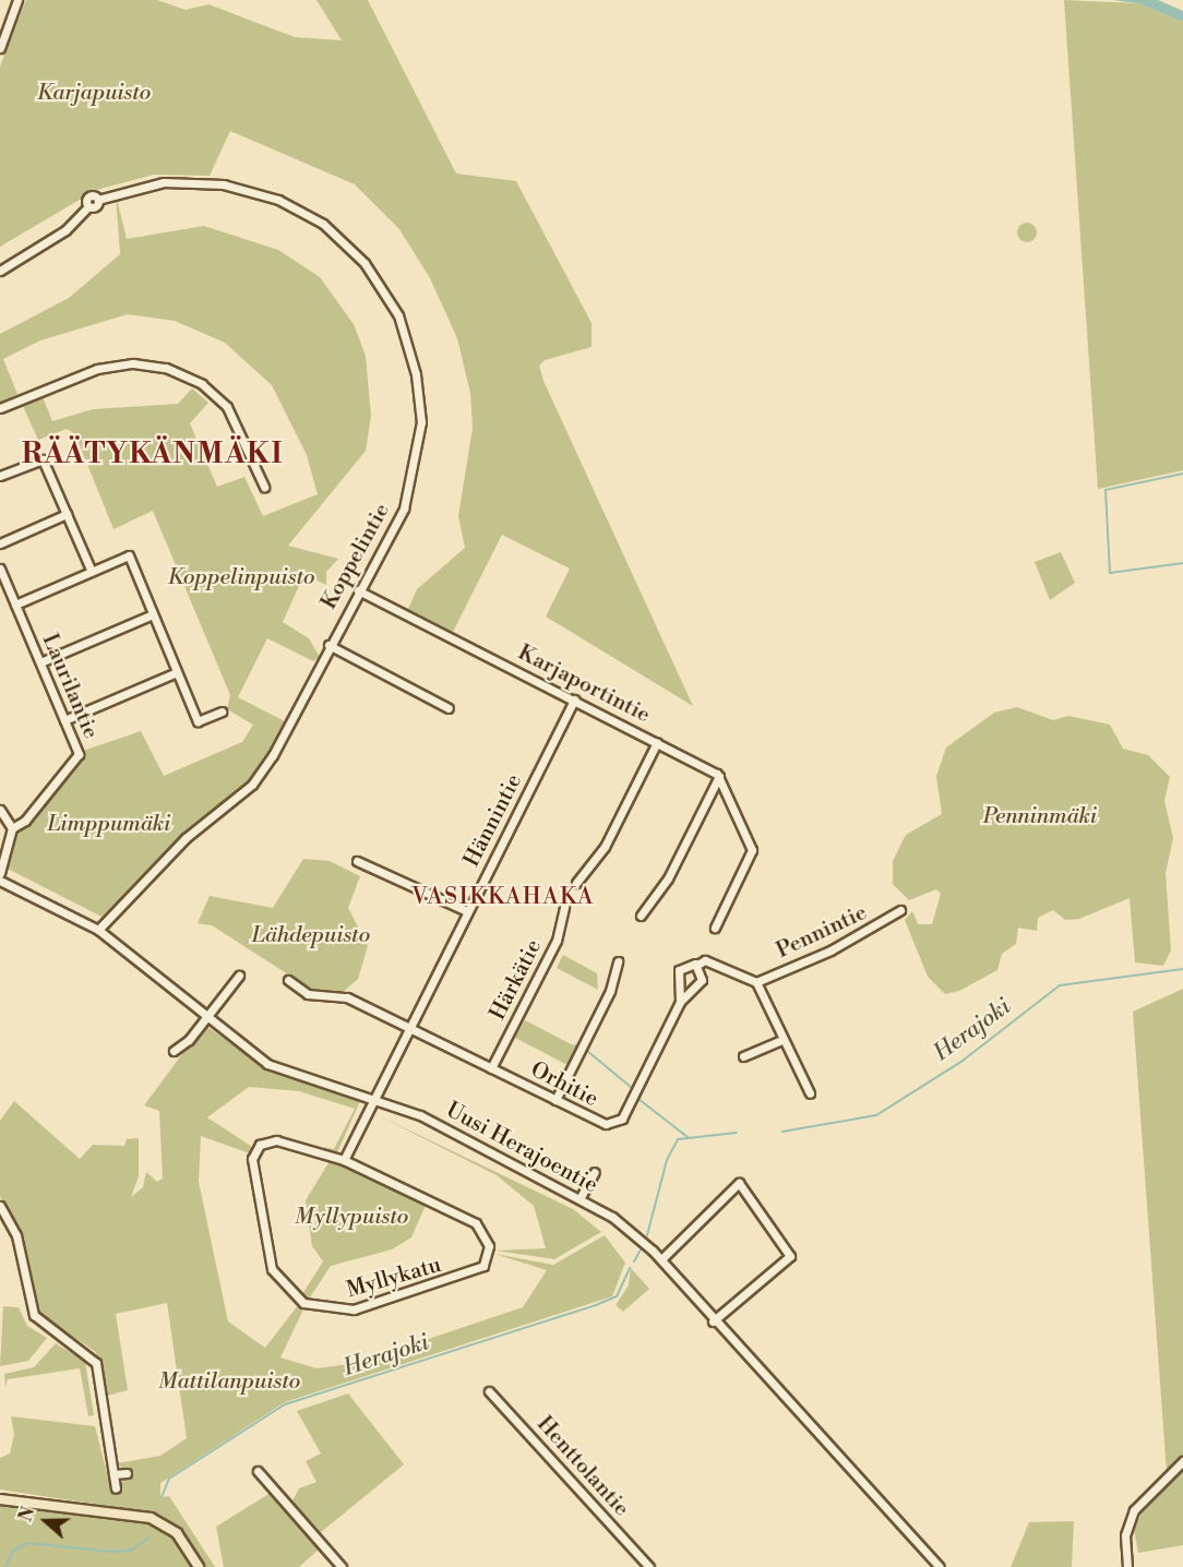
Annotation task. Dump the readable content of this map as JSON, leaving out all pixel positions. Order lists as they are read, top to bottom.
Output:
{
  "streets": {
    "street": [
      "Koppelintie",
      "Karjaportintie",
      "Laurilantie",
      "Hännintie",
      "Pennintie",
      "Härkätie",
      "Orhitie",
      "Uusi Herajoentie",
      "Myllykatu",
      "Henttolantie"
    ]
  },
  "crossings": [
    ["Koppelintie", "Karjaportintie"],
    ["Koppelintie", "Uusi Herajoentie"],
    ["Karjaportintie", "Hännintie"],
    ["Hännintie", "Orhitie"],
    ["Hännintie", "Uusi Herajoentie"],
    ["Härkätie", "Orhitie"]
  ],
  "districts": ["RÄÄTYKÄNMÄKI", "VASIKKAHAKA"],
  "water": ["Herajoki"],
  "parks": [
    "Karjapuisto",
    "Koppelinpuisto",
    "Penninmäki",
    "Limppumäki",
    "Lähdepuisto",
    "Myllypuisto",
    "Mattilanpuisto"
  ],
  "north": "left"
}
